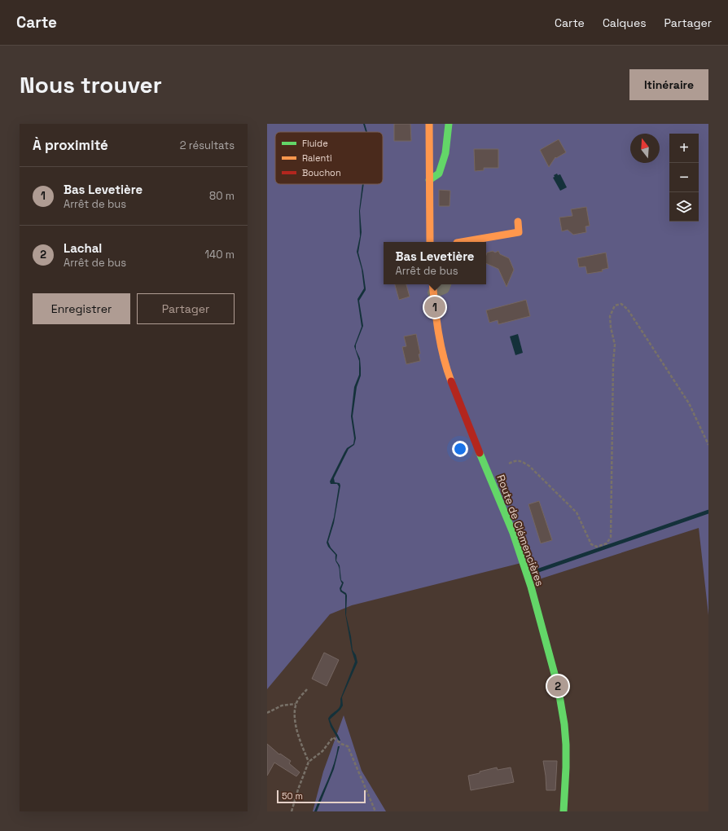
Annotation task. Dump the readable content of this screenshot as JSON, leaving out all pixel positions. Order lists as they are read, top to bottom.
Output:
{
  "streets": {
    "street": ["Route de Clémencières"]
  },
  "legend": ["Fluide", "Ralenti", "Bouchon"],
  "scale_bar": "50 m",
  "north": "top",
  "page": {
    "header": "Carte",
    "nav": ["Carte", "Calques", "Partager"],
    "buttons": [
      "Itinéraire",
      ["Enregistrer", "Partager"]
    ],
    "title": "Nous trouver",
    "heading": ["À proximité", "2 résultats"],
    "map_buttons": ["+", "−"],
    "list": [
      {
        "mark": "1",
        "name": "Bas Levetière",
        "note": "Arrêt de bus",
        "value": "80 m"
      },
      {
        "mark": "2",
        "name": "Lachal",
        "note": "Arrêt de bus",
        "value": "140 m"
      }
    ],
    "popup": ["Bas Levetière", "Arrêt de bus"],
    "pins": ["1", "2"],
    "scale": "50 m"
  }
}
